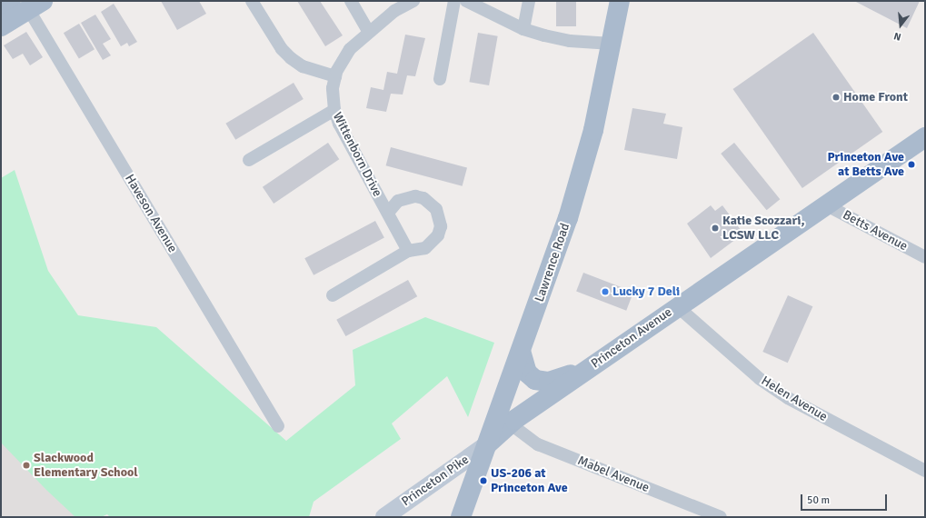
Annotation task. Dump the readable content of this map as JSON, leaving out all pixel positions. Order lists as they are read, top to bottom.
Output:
{
  "streets": {
    "main road": ["Lawrence Road", "Princeton Avenue", "Princeton Pike"],
    "street": [
      "Wittenborn Drive",
      "Haveson Avenue",
      "Betts Avenue",
      "Helen Avenue",
      "Mabel Avenue"
    ]
  },
  "crossings": [
    ["Betts Avenue", "Princeton Avenue"],
    ["Lawrence Road", "Princeton Avenue"],
    ["Lawrence Road", "Princeton Pike"],
    ["Princeton Avenue", "Helen Avenue"],
    ["Princeton Avenue", "Mabel Avenue"],
    ["Princeton Avenue", "Princeton Pike"]
  ],
  "places": [
    "Home Front",
    "Princeton Ave at Betts Ave",
    "Katie Scozzari, LCSW LLC",
    "Lucky 7 Deli",
    "Slackwood Elementary School",
    "US-206 at Princeton Ave"
  ],
  "scale_bar": "50 m",
  "north": "bottom"
}
